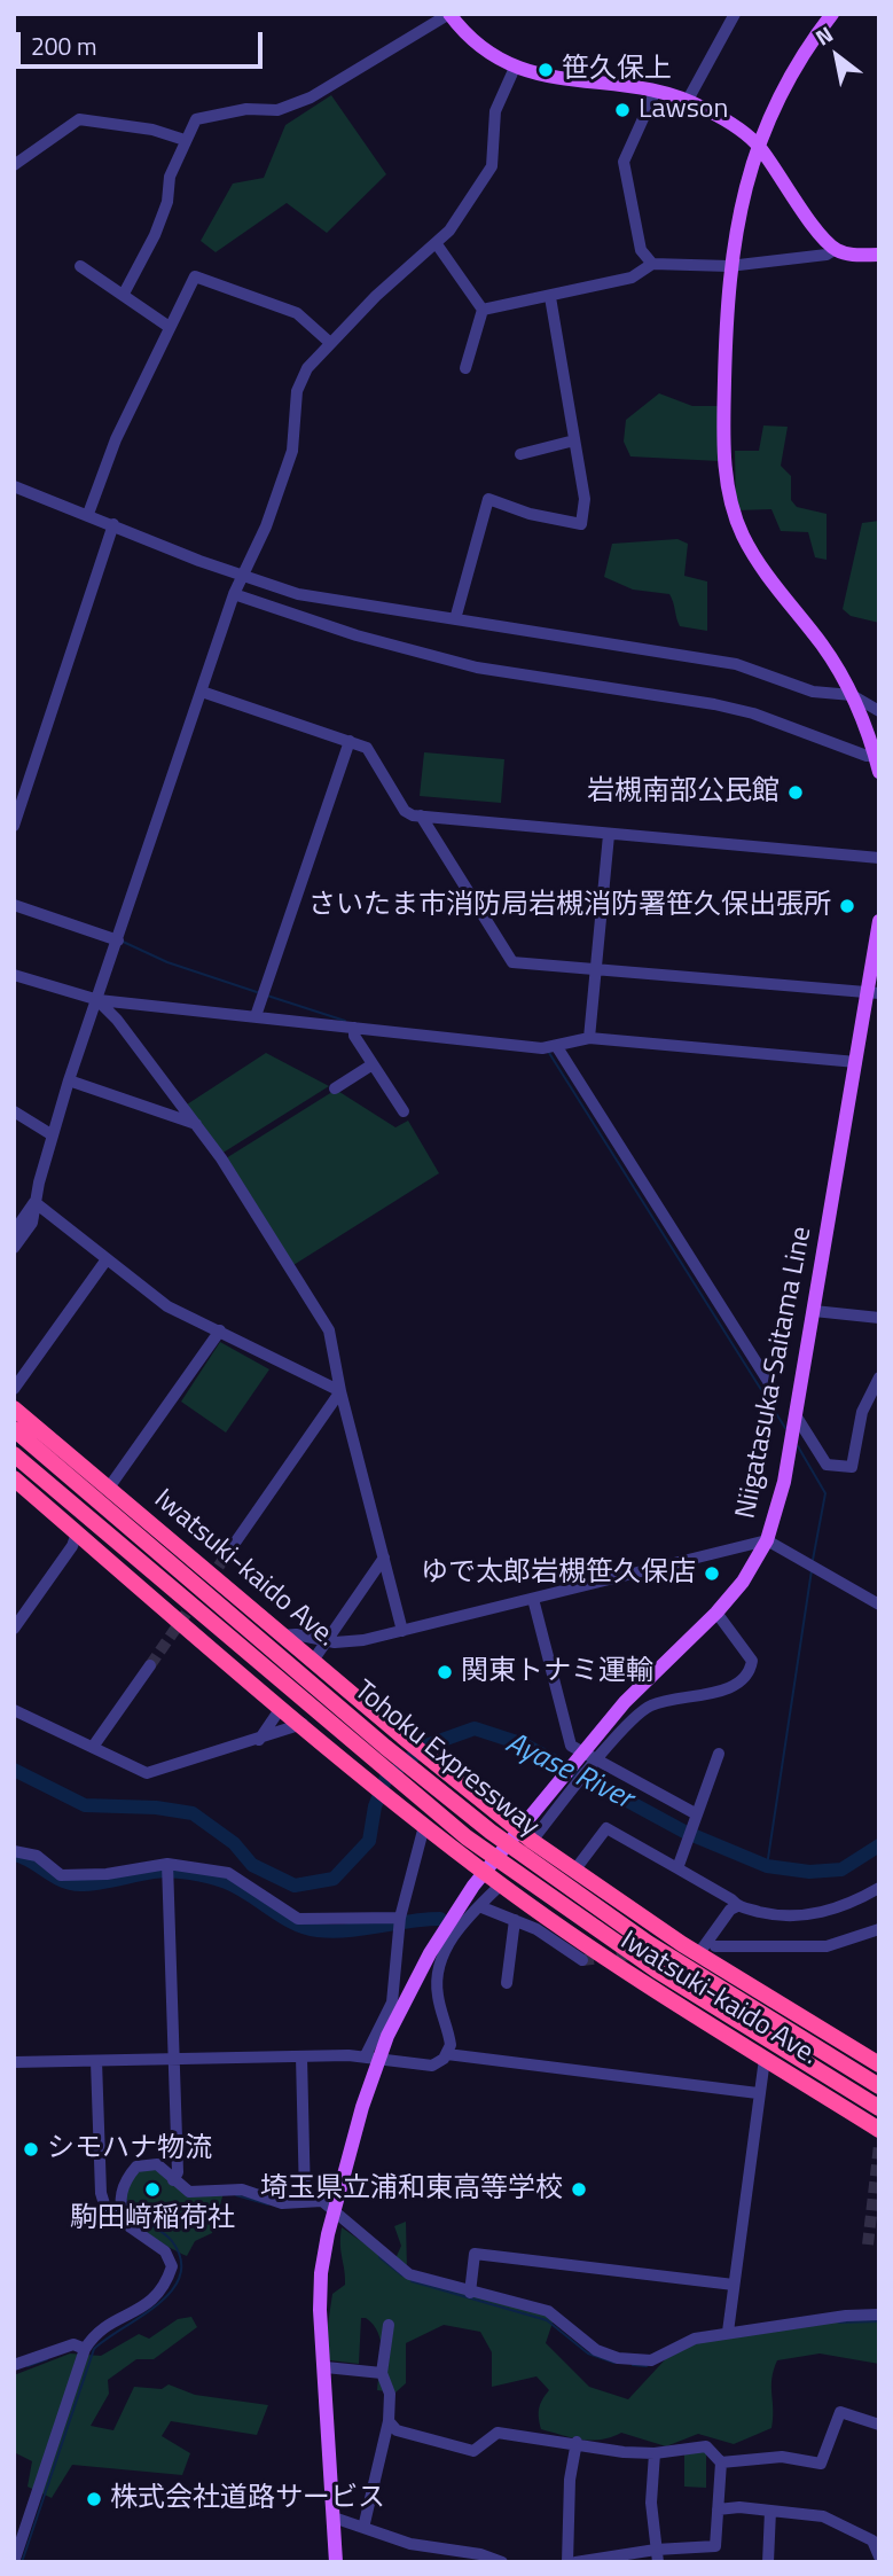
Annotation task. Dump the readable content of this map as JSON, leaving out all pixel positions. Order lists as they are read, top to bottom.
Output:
{
  "streets": {
    "highway": ["Iwatsuki-kaido Ave.", "Tohoku Expressway"],
    "main road": ["Niigatasuka-Saitama Line"]
  },
  "water": ["Ayase River"],
  "places": [
    "笹久保上",
    "Lawson",
    "岩槻南部公民館",
    "さいたま市消防局岩槻消防署笹久保出張所",
    "ゆで太郎岩槻笹久保店",
    "関東トナミ運輸",
    "シモハナ物流",
    "駒田﨑稲荷社",
    "埼玉県立浦和東高等学校",
    "株式会社道路サービス"
  ],
  "scale_bar": "200 m",
  "north": "top left"
}
